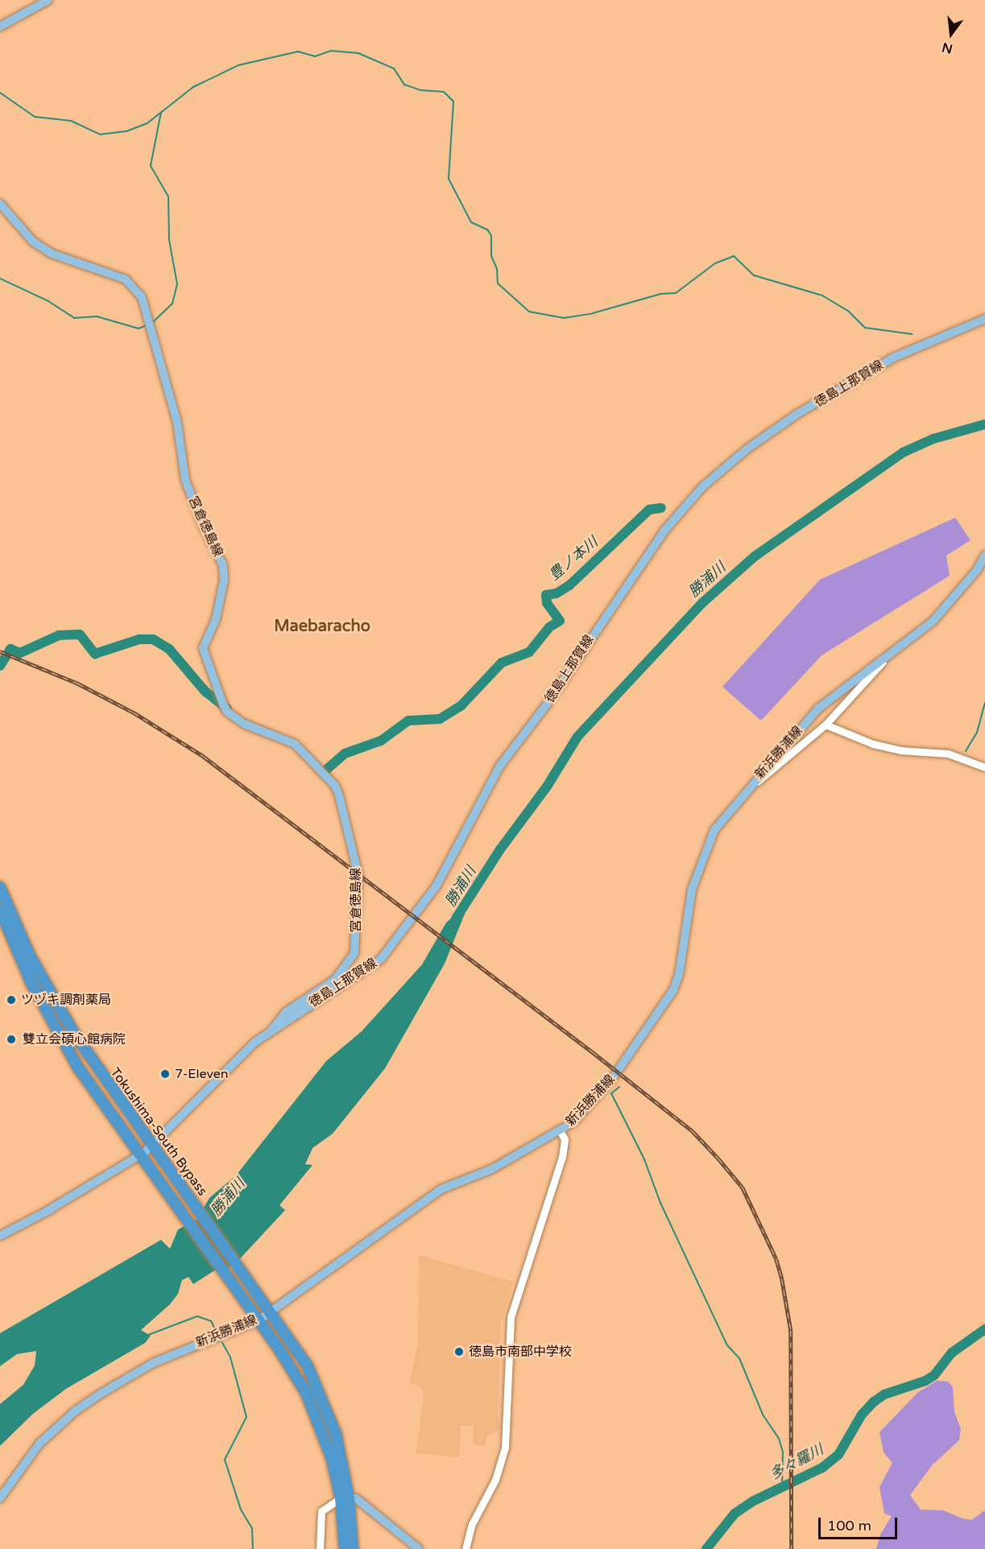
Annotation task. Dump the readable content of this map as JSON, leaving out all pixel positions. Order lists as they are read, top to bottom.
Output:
{
  "streets": {
    "highway": ["Tokushima-South Bypass"],
    "main road": ["徳島上那賀線", "宮倉徳島線", "新浜勝浦線"]
  },
  "crossings": [
    ["徳島上那賀線", "宮倉徳島線"],
    ["徳島上那賀線", "Tokushima-South Bypass"],
    ["新浜勝浦線", "Tokushima-South Bypass"]
  ],
  "districts": ["Maebaracho"],
  "water": ["豊ノ本川", "勝浦川", "多々羅川"],
  "places": [
    "ツヅキ調剤薬局",
    "雙立会碩心館病院",
    "7-Eleven",
    "徳島市南部中学校"
  ],
  "scale_bar": "100 m",
  "north": "bottom"
}
